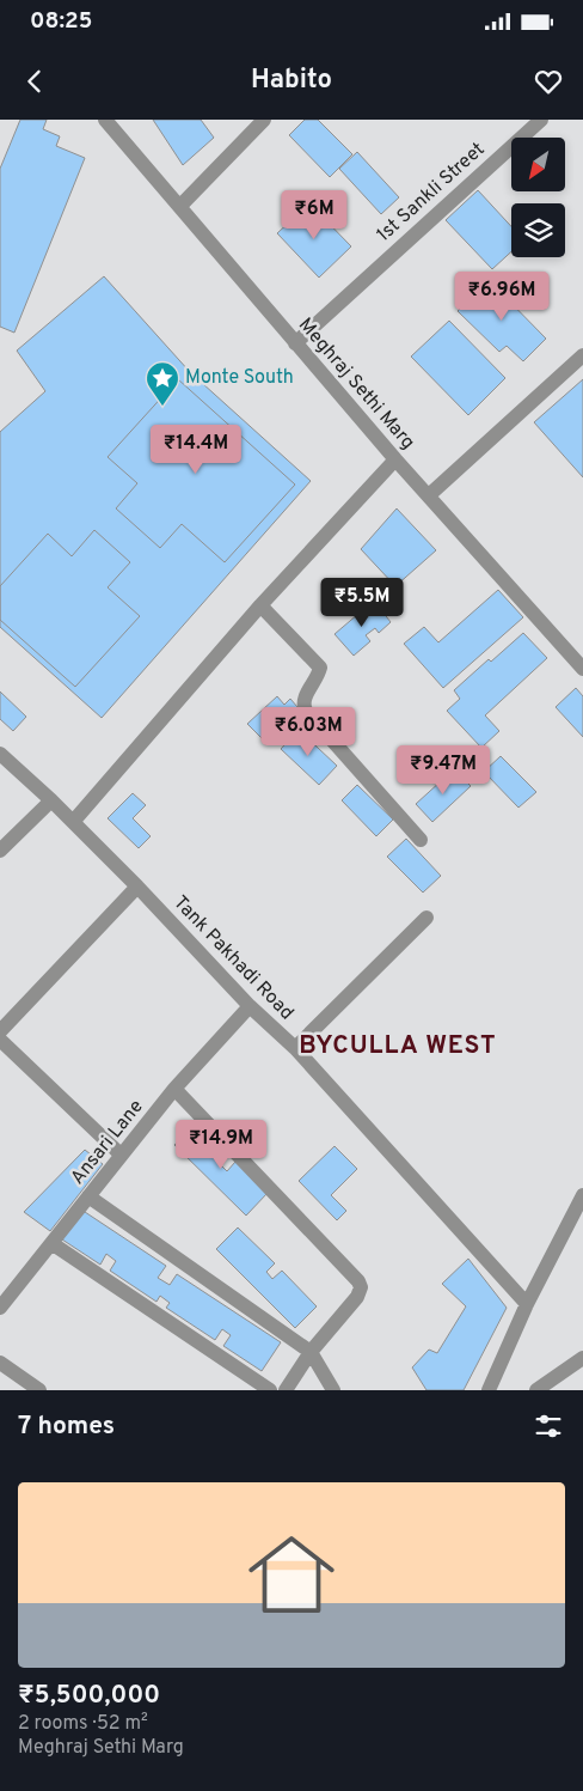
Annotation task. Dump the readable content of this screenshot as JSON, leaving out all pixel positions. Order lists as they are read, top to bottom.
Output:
{
  "streets": {
    "street": [
      "1st Sankli Street",
      "Meghraj Sethi Marg",
      "Tank Pakhadi Road",
      "Ansari Lane"
    ]
  },
  "crossings": [
    ["1st Sankli Street", "Meghraj Sethi Marg"],
    ["Tank Pakhadi Road", "Ansari Lane"]
  ],
  "districts": ["BYCULLA WEST"],
  "places": {
    "place": ["Monte South"]
  },
  "north": "bottom left",
  "page": {
    "status": "08:25",
    "header": "Habito",
    "price": [
      "₹6M",
      "₹6.96M",
      "₹14.4M",
      "₹5.5M",
      "₹6.03M",
      "₹9.47M",
      "₹14.9M"
    ],
    "heading": "7 homes",
    "list": [
      {
        "name": "₹5,500,000",
        "note": "2 rooms · 52 m² · Meghraj Sethi Marg"
      }
    ]
  }
}
